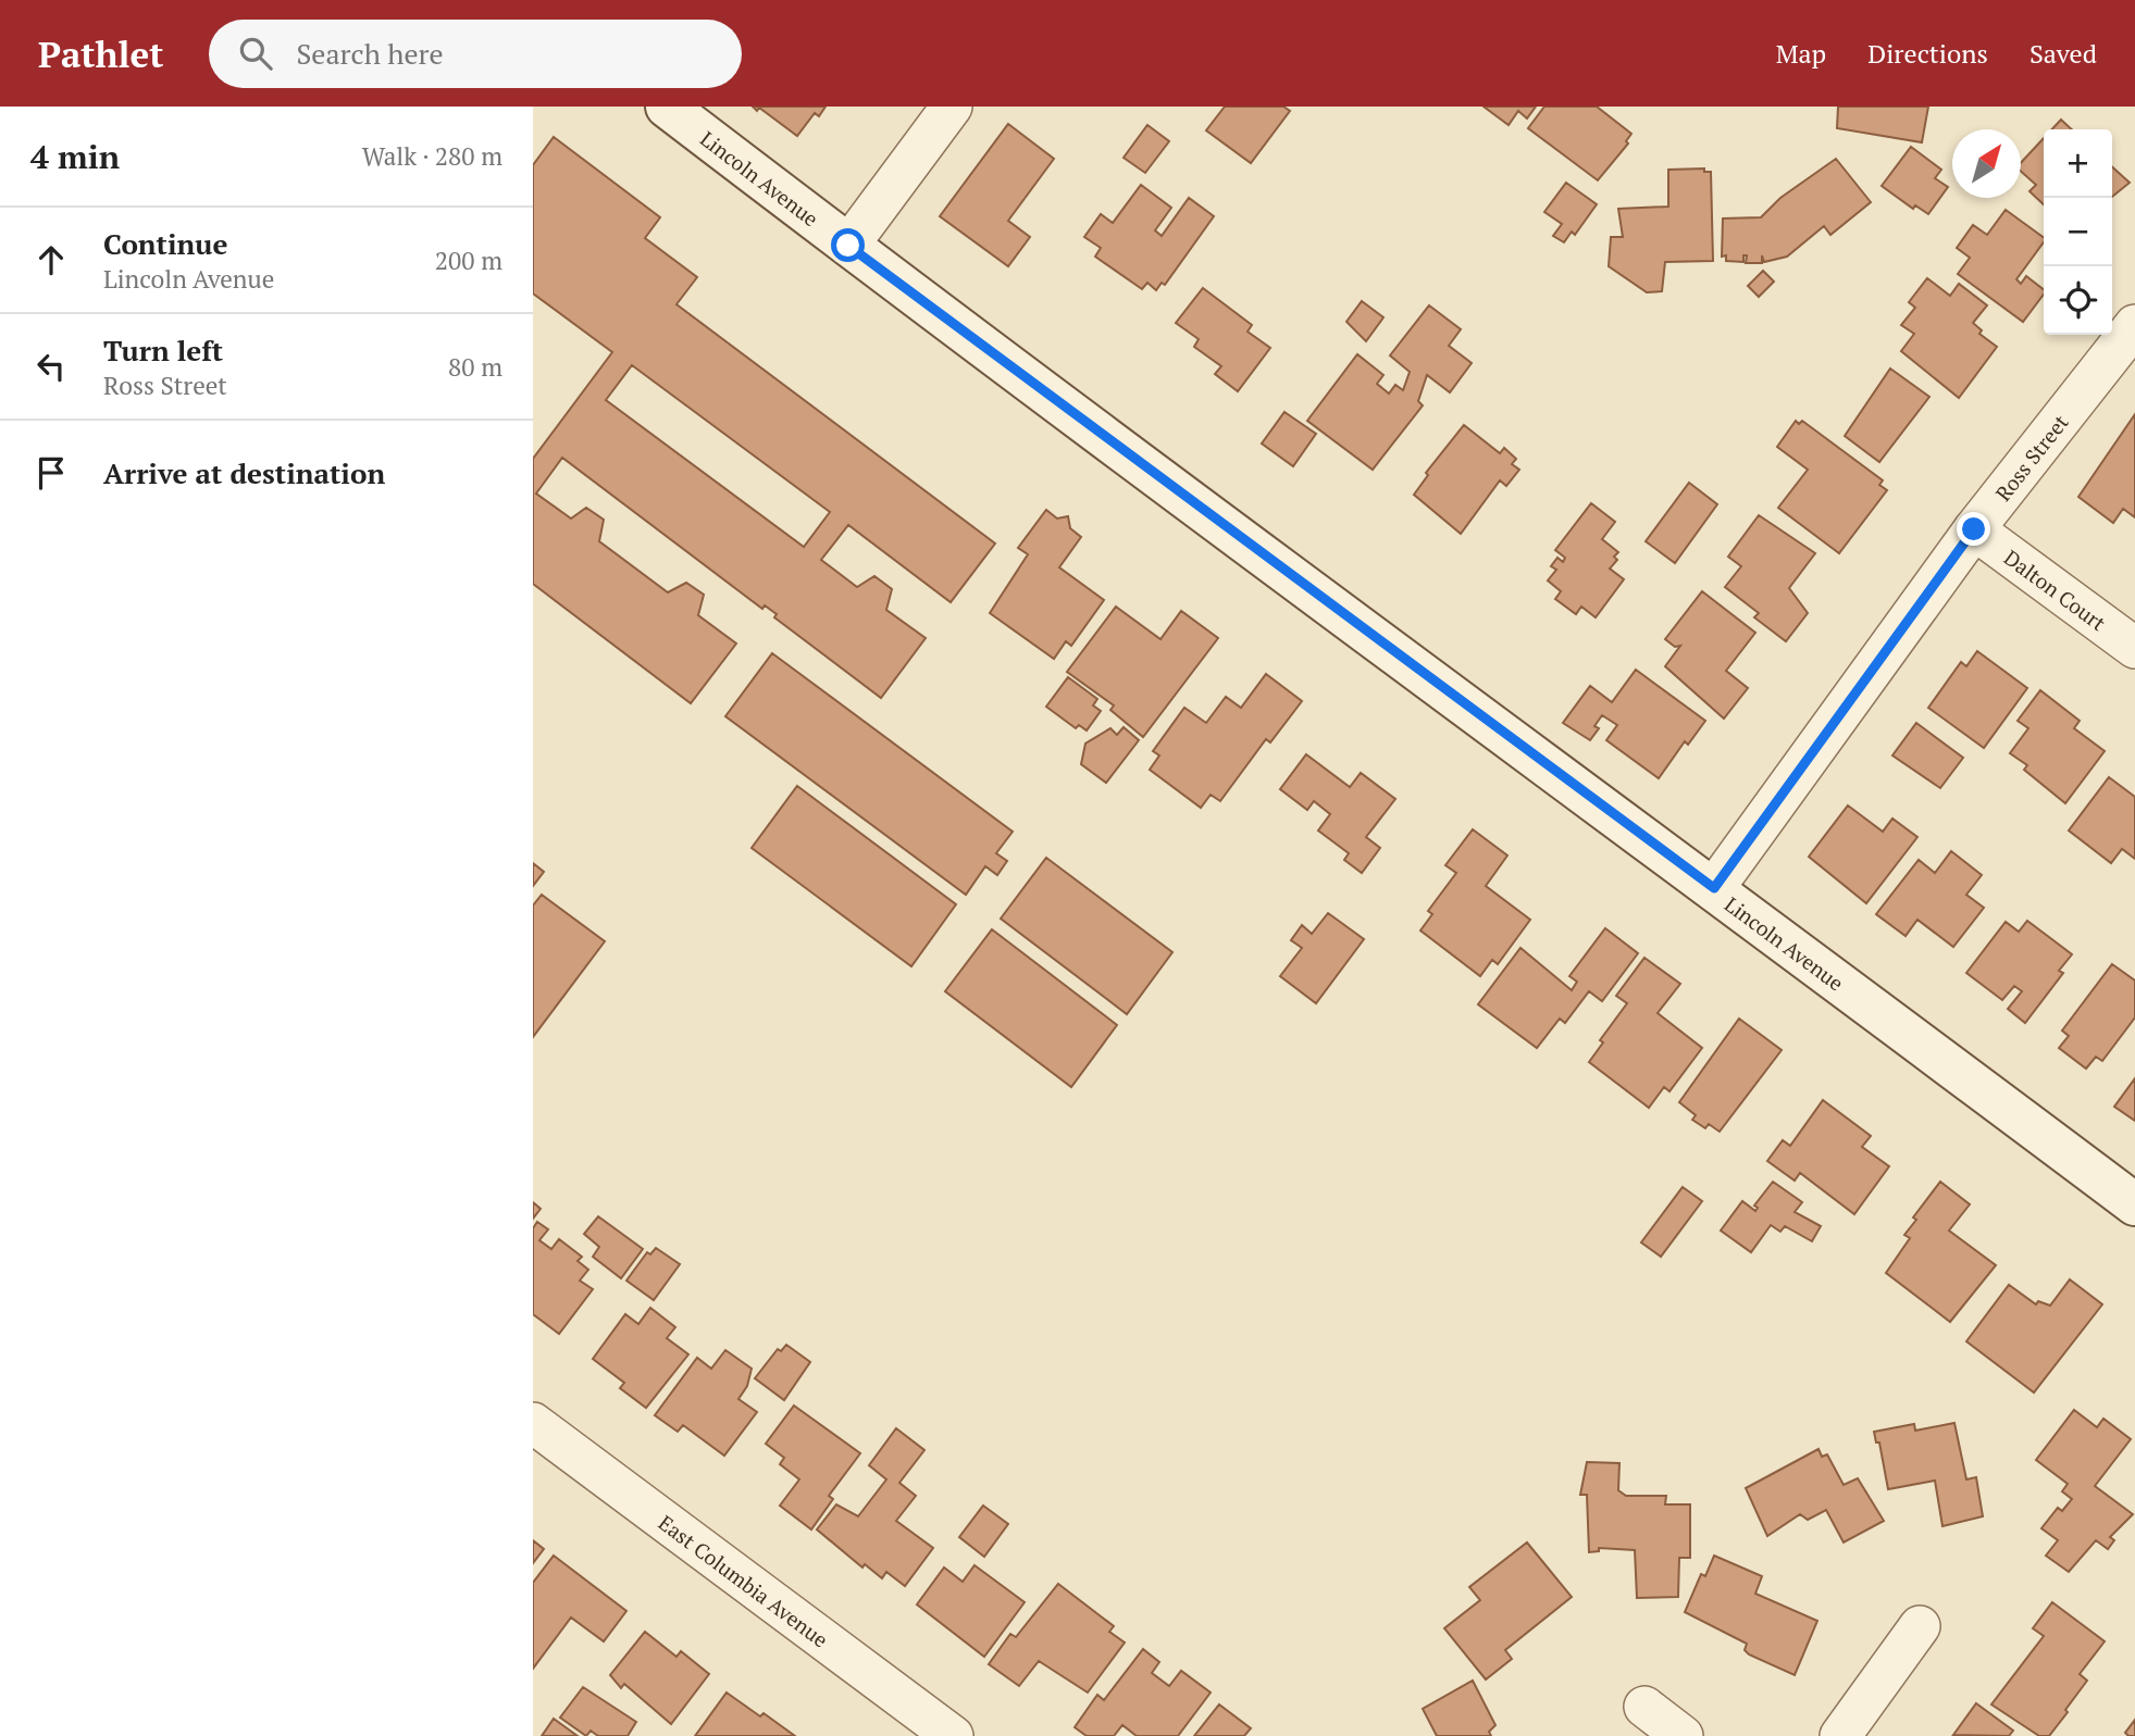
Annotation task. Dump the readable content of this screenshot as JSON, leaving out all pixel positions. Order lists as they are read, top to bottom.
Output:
{
  "streets": {
    "street": [
      "Lincoln Avenue",
      "Ross Street",
      "Dalton Court",
      "East Columbia Avenue"
    ]
  },
  "crossings": [
    ["Lincoln Avenue", "Ross Street"],
    ["Ross Street", "Dalton Court"]
  ],
  "north": "top right",
  "page": {
    "header": "Pathlet",
    "search": "Search here",
    "nav": ["Map", "Directions", "Saved"],
    "heading": ["4 min", "Walk · 280 m"],
    "map_buttons": ["+", "−"],
    "list": [
      ["Continue", "Lincoln Avenue", "200 m"],
      ["Turn left", "Ross Street", "80 m"],
      "Arrive at destination"
    ]
  }
}
